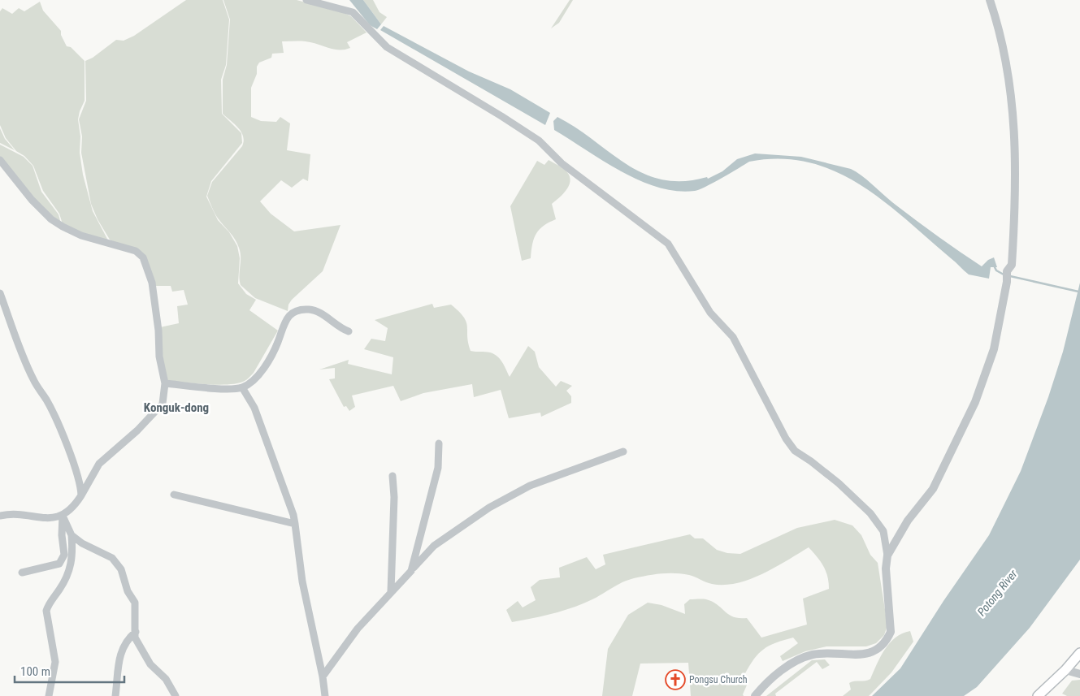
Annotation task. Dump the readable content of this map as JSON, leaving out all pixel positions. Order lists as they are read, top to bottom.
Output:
{
  "districts": ["Konguk-dong"],
  "water": ["Potong River"],
  "places": {
    "church": ["Pongsu Church"]
  },
  "scale_bar": "100 m"
}
